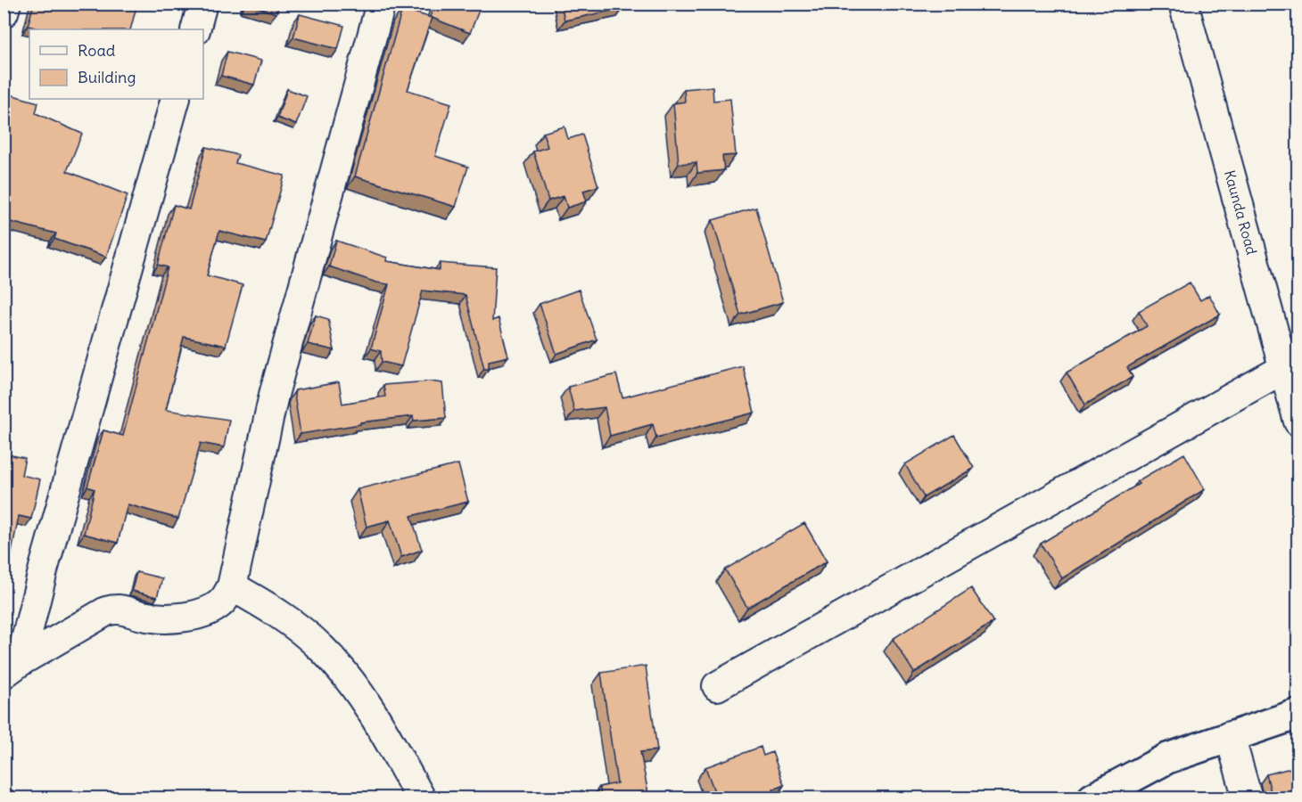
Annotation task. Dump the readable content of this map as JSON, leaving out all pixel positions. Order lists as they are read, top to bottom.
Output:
{
  "streets": {
    "street": ["Kaunda Road"]
  },
  "legend": ["Road", "Building"]
}
